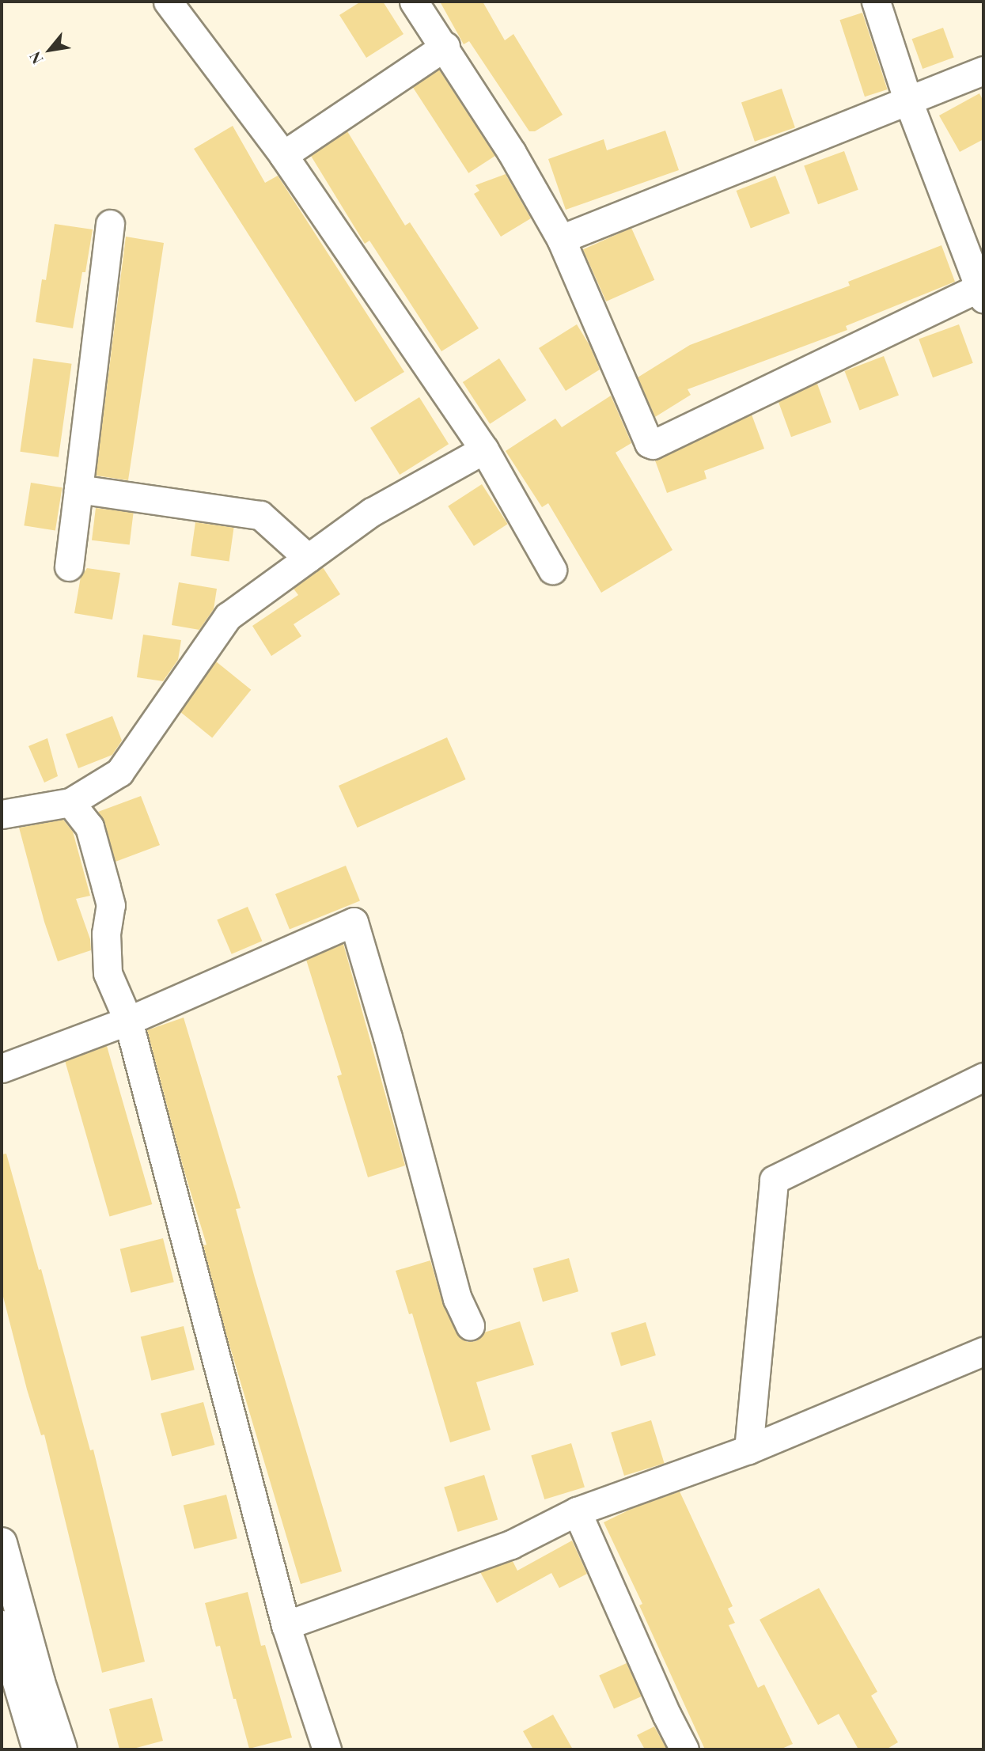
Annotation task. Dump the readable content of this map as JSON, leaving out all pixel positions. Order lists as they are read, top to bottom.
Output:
{
  "north": "bottom left"
}
